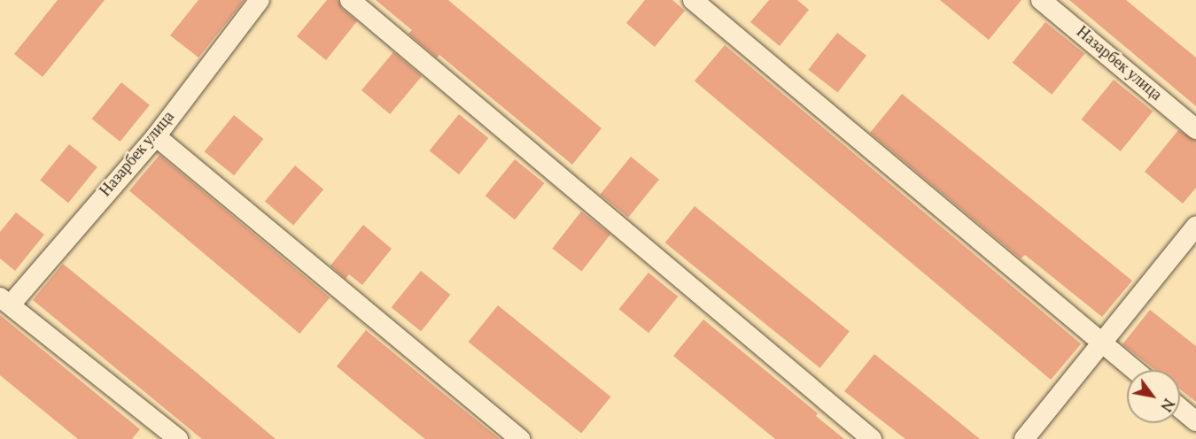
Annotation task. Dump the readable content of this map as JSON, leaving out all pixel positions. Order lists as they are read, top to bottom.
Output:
{
  "streets": {
    "street": ["Назарбек улица"]
  },
  "north": "bottom right"
}
